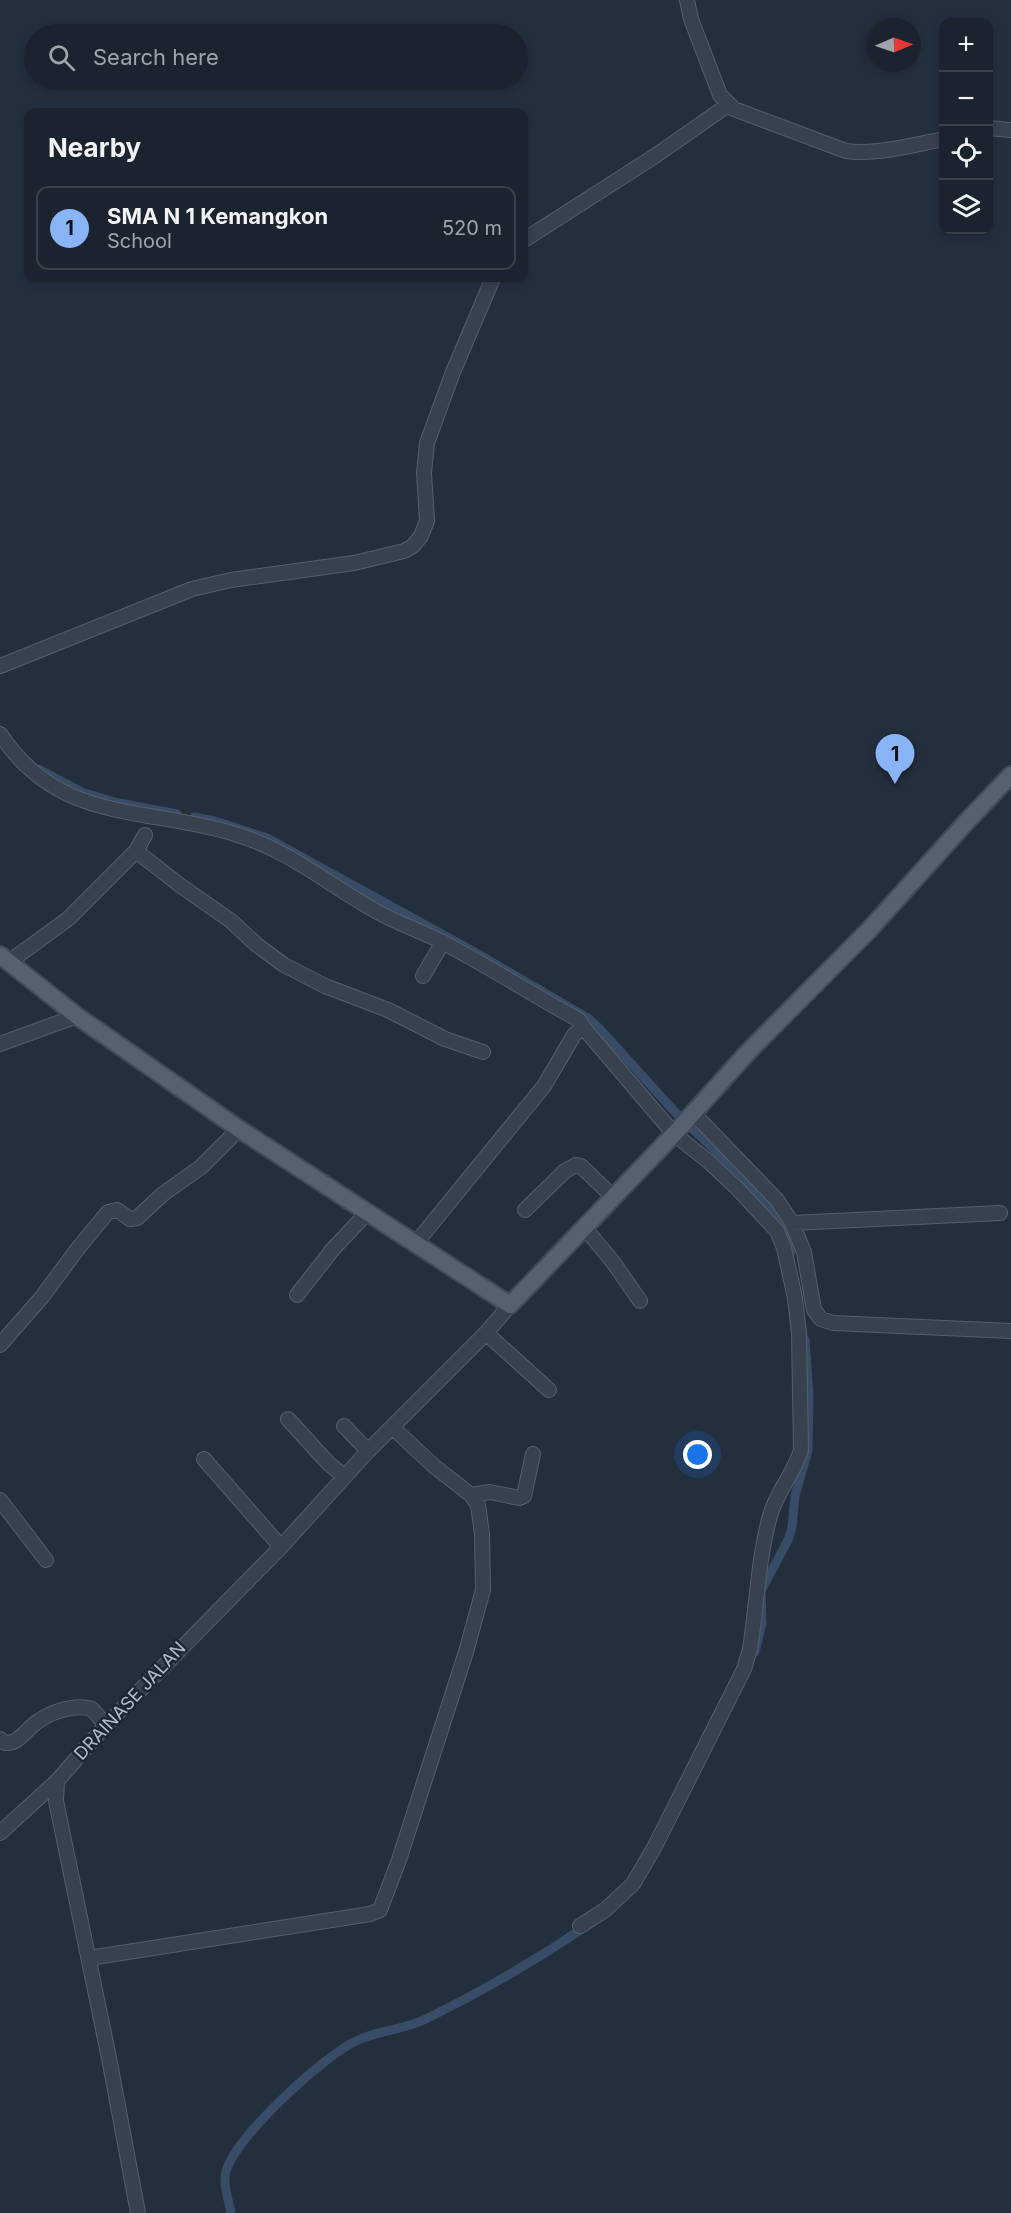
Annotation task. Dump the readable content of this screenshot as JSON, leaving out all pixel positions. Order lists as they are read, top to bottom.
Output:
{
  "streets": {
    "street": ["DRAINASE JALAN"]
  },
  "north": "right",
  "page": {
    "map_buttons": ["+", "−"],
    "search": "Search here",
    "heading": "Nearby",
    "list": [
      {
        "mark": "1",
        "name": "SMA N 1 Kemangkon",
        "note": "School",
        "value": "520 m"
      }
    ],
    "pins": "1"
  }
}
